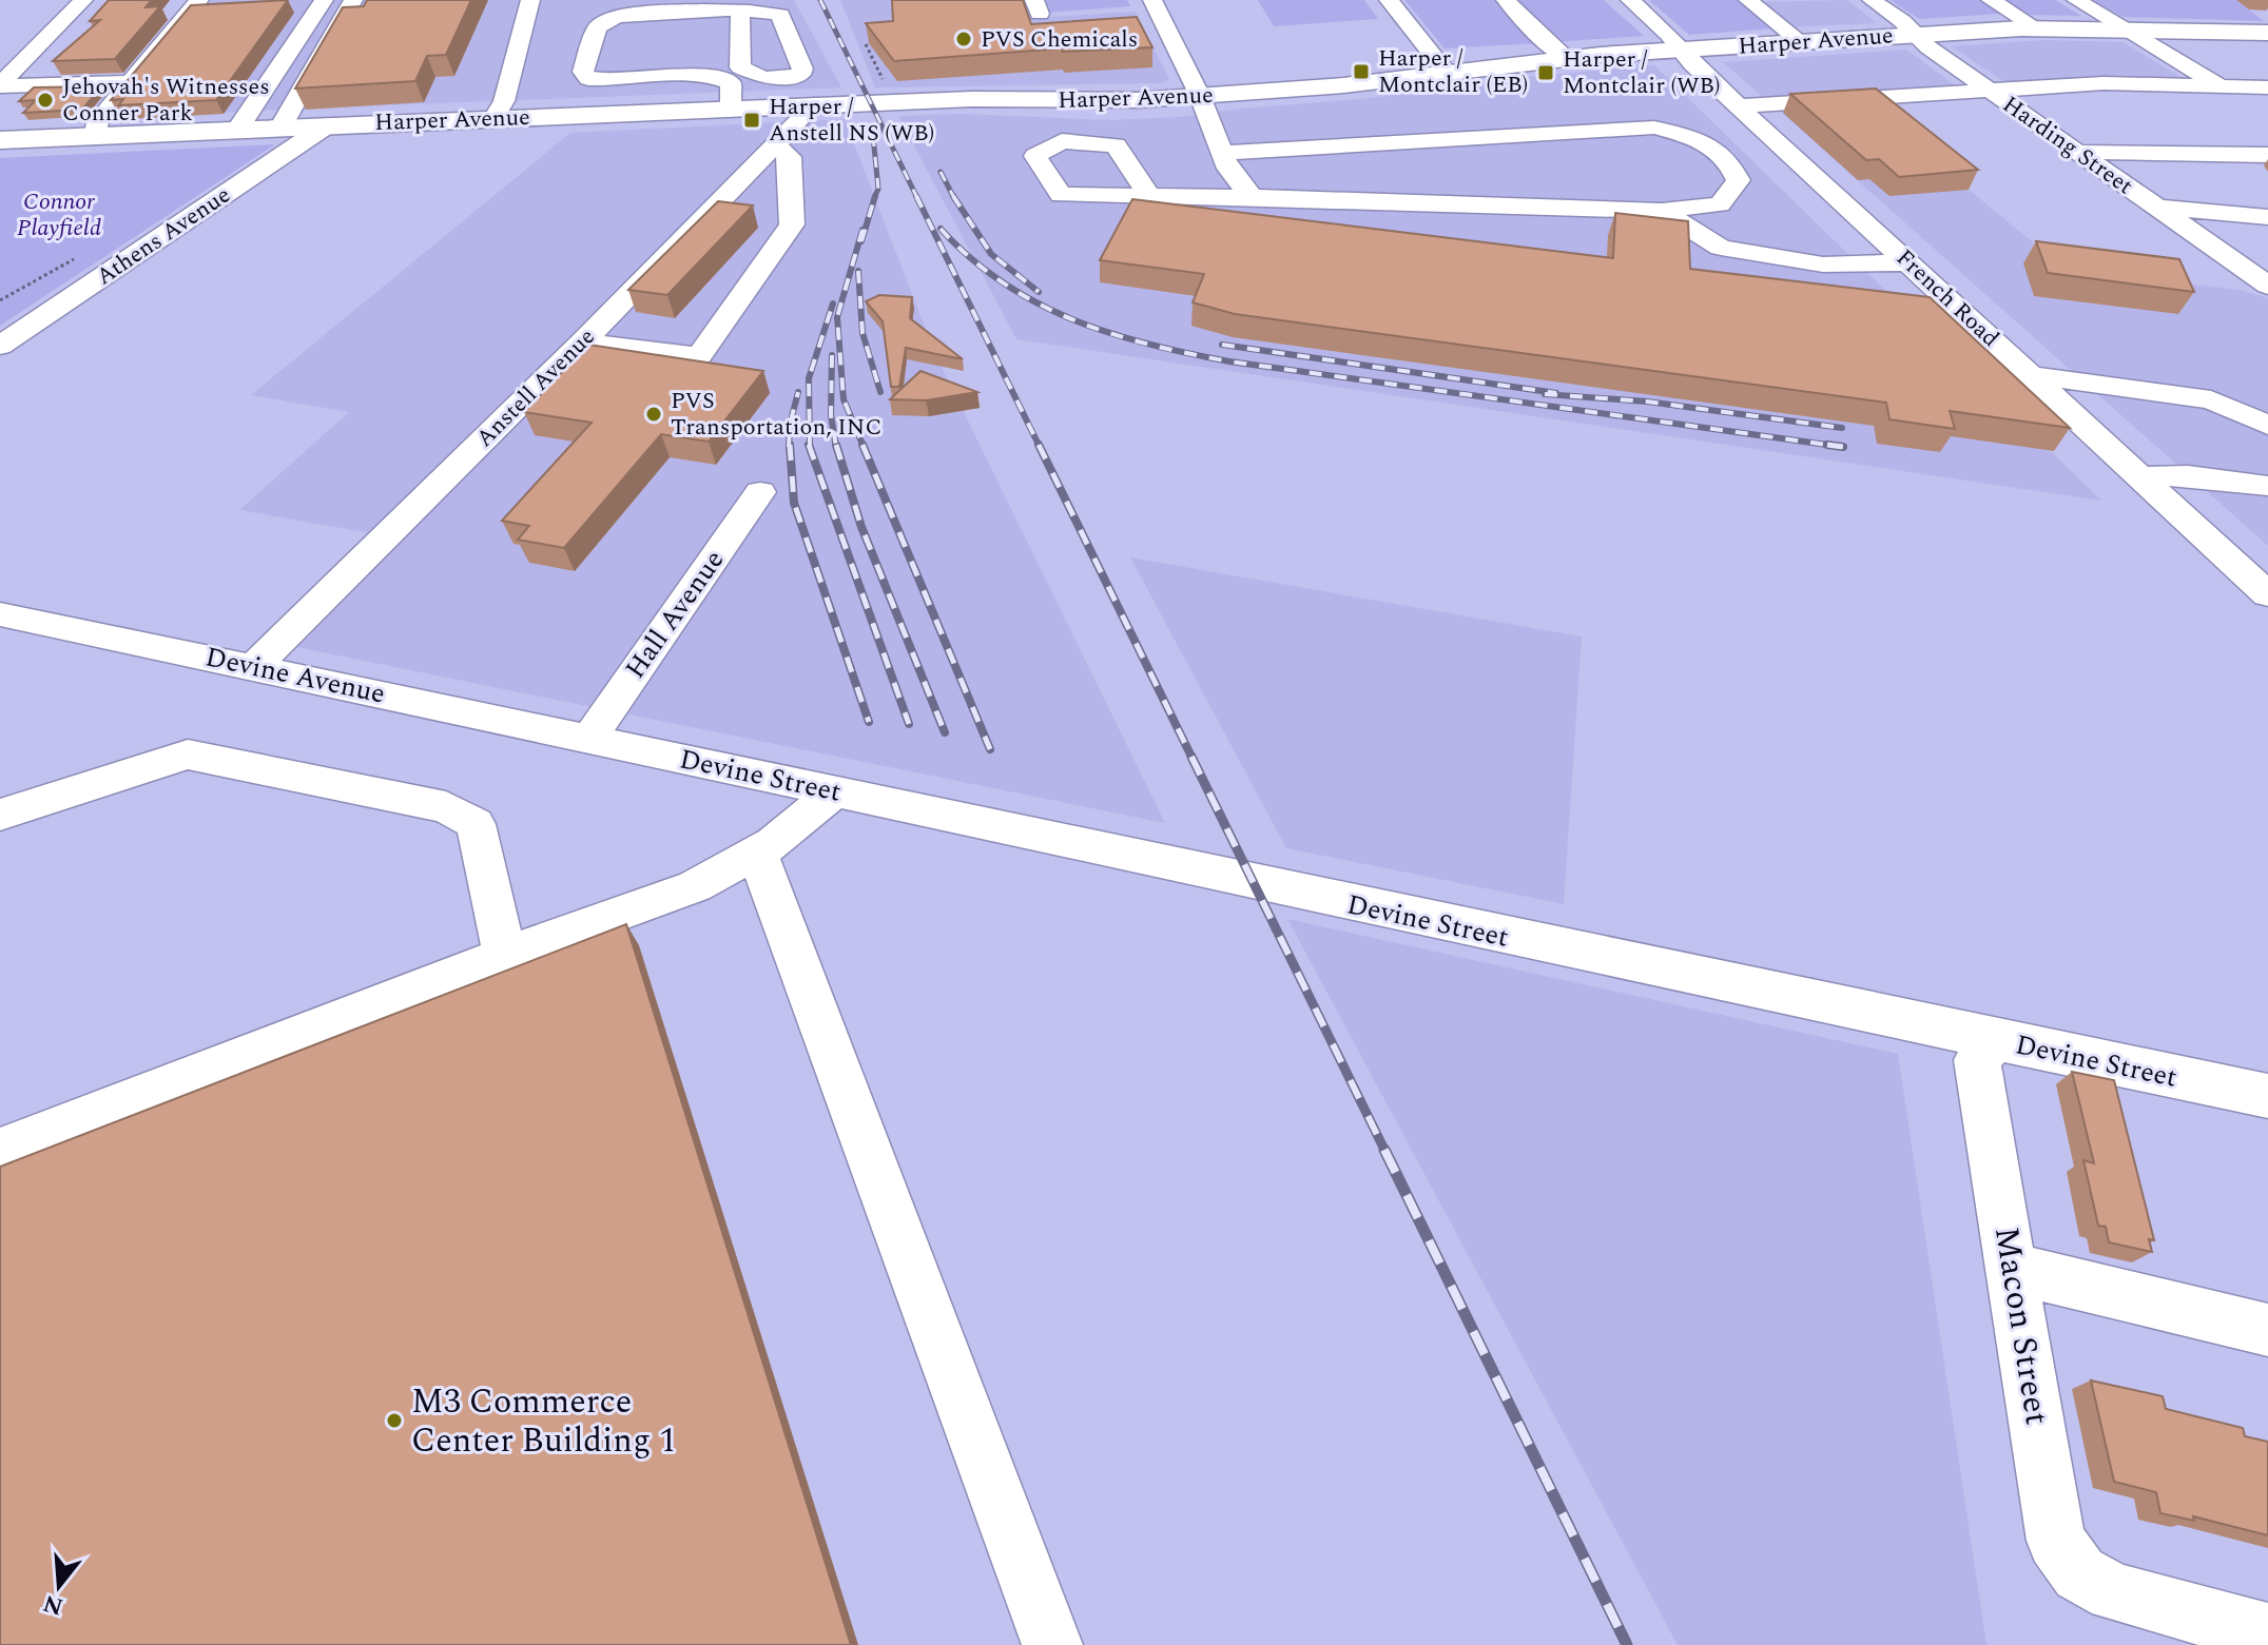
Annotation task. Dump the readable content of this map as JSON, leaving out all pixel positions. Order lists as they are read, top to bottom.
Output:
{
  "streets": {
    "main road": ["Harper Avenue"],
    "street": [
      "Harding Street",
      "Athens Avenue",
      "French Road",
      "Anstell Avenue",
      "Hall Avenue",
      "Devine Avenue",
      "Devine Street",
      "Macon Street"
    ]
  },
  "crossings": [
    ["Harper Avenue", "Harding Street"],
    ["Harper Avenue", "Athens Avenue"],
    ["Harper Avenue", "French Road"],
    ["Harper Avenue", "Anstell Avenue"],
    ["Anstell Avenue", "Devine Avenue"],
    ["Hall Avenue", "Devine Avenue"],
    ["Hall Avenue", "Devine Street"],
    ["Devine Avenue", "Devine Street"],
    ["Devine Street", "Macon Street"]
  ],
  "parks": ["Connor Playfield"],
  "places": {
    "other": [
      "PVS Chemicals",
      "Jehovah's Witnesses Conner Park",
      "PVS Transportation, INC",
      "M3 Commerce Center Building 1"
    ],
    "transit": ["Harper / Montclair (EB)", "Harper / Montclair (WB)", "Harper / Anstell NS (WB)"]
  },
  "north": "bottom"
}
